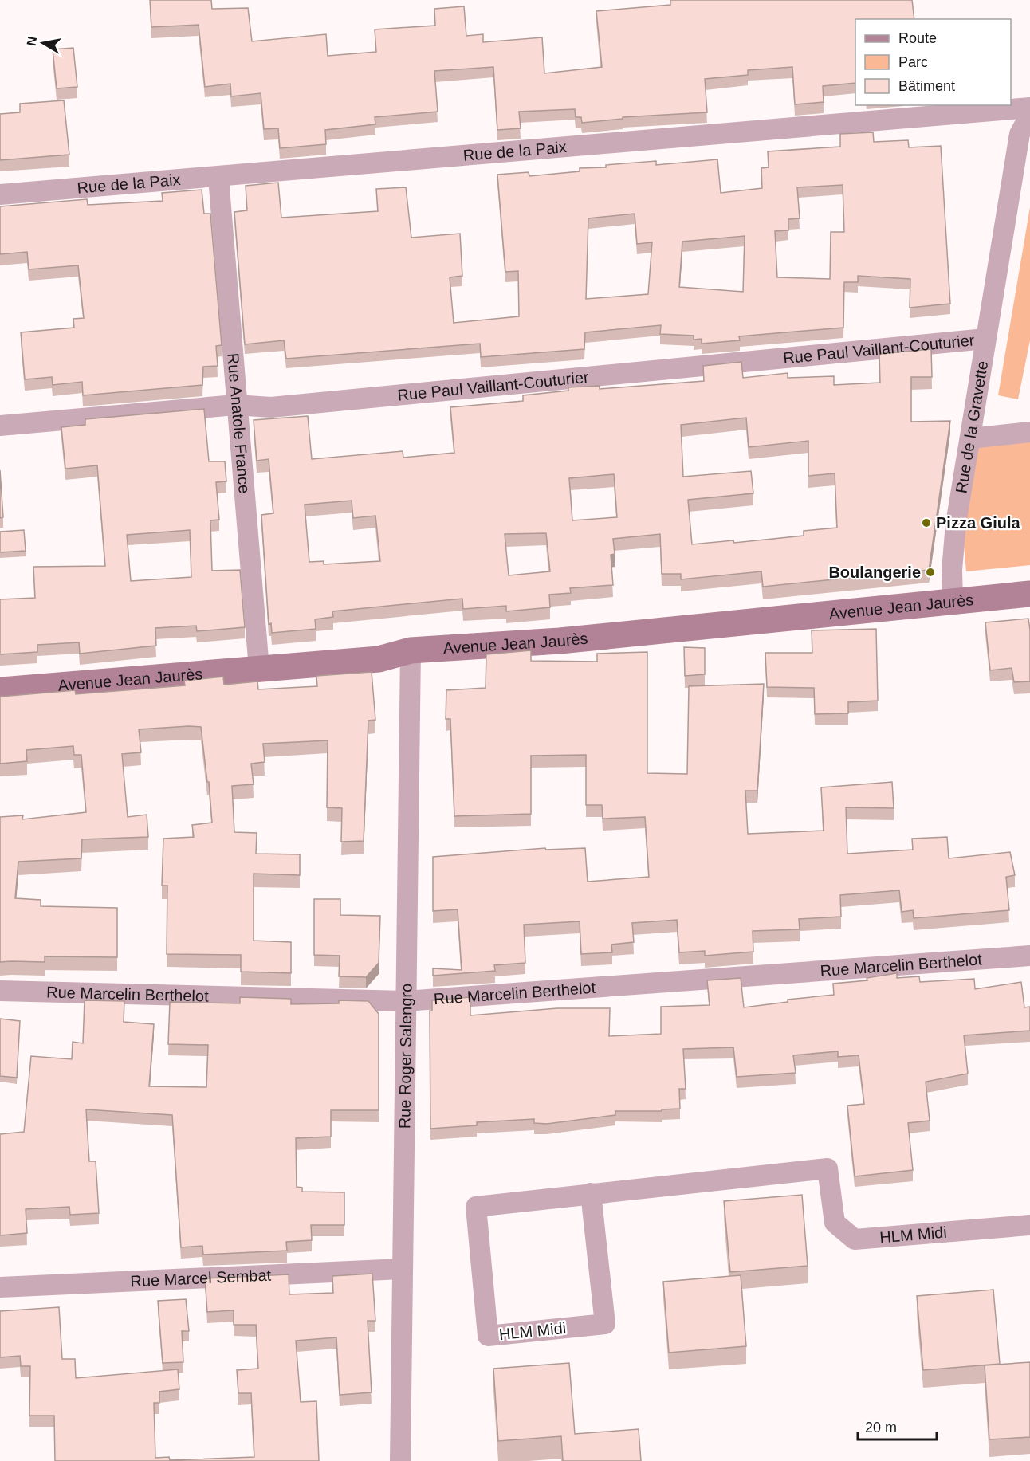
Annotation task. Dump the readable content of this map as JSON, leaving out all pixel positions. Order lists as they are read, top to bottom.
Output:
{
  "streets": {
    "street": [
      "Rue de la Paix",
      "Rue Paul Vaillant-Couturier",
      "Rue Anatole France",
      "Rue de la Gravette",
      "Avenue Jean Jaurès",
      "Rue Marcelin Berthelot",
      "Rue Roger Salengro",
      "HLM Midi",
      "Rue Marcel Sembat"
    ]
  },
  "crossings": [
    ["Rue de la Paix", "Rue Anatole France"],
    ["Rue Paul Vaillant-Couturier", "Rue Anatole France"],
    ["Rue Paul Vaillant-Couturier", "Rue de la Gravette"],
    ["Rue Anatole France", "Avenue Jean Jaurès"],
    ["Rue de la Gravette", "Avenue Jean Jaurès"],
    ["Avenue Jean Jaurès", "Rue Roger Salengro"],
    ["Rue Marcelin Berthelot", "Rue Roger Salengro"],
    ["Rue Roger Salengro", "Rue Marcel Sembat"]
  ],
  "places": ["Pizza Giula", "Boulangerie"],
  "legend": ["Route", "Parc", "Bâtiment"],
  "scale_bar": "20 m",
  "north": "left"
}
